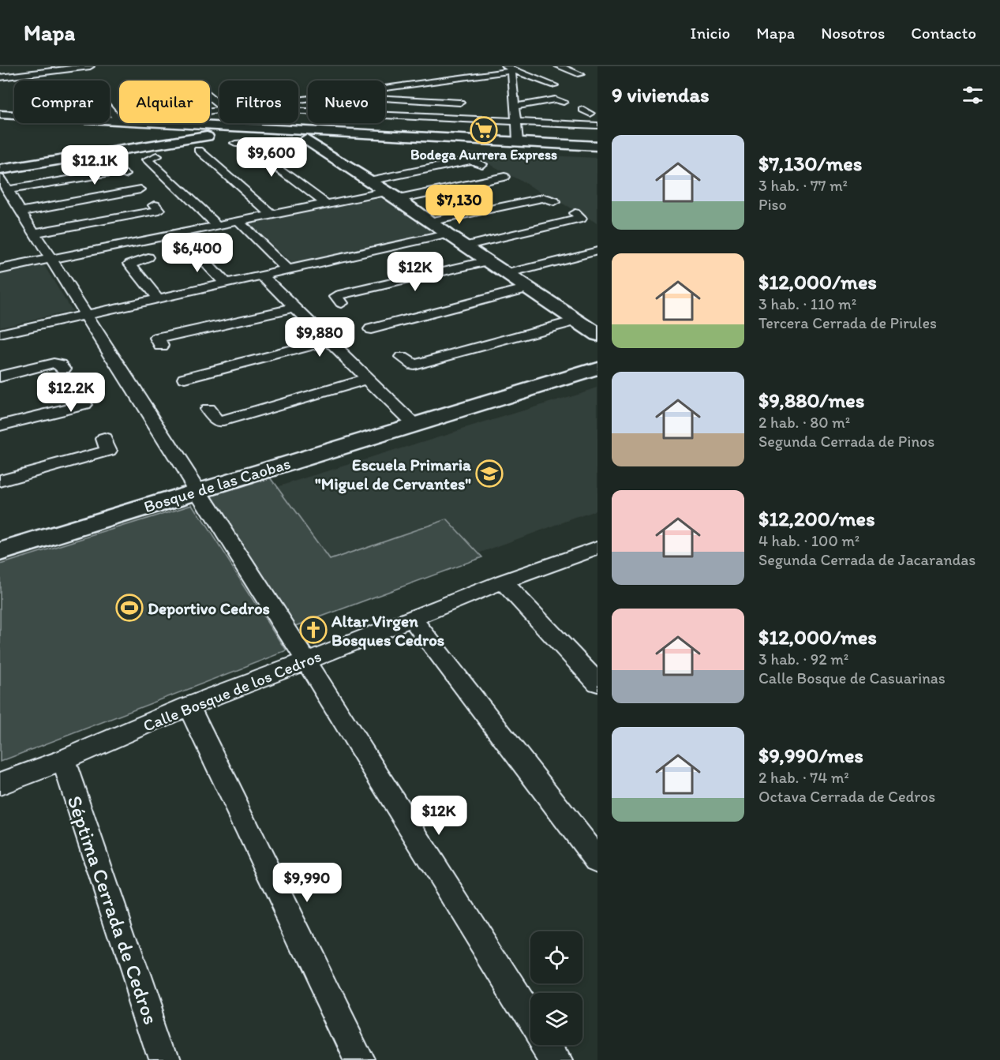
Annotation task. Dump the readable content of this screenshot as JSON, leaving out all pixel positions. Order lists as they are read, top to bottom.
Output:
{
  "streets": {
    "main road": ["Bosque de las Caobas"],
    "street": ["Calle Bosque de los Cedros", "Séptima Cerrada de Cedros"]
  },
  "crossings": [
    ["Calle Bosque de los Cedros", "Séptima Cerrada de Cedros"]
  ],
  "places": {
    "supermarket": ["Bodega Aurrera Express"],
    "school or university": ["Escuela Primaria \"Miguel de Cervantes\""],
    "sports": ["Deportivo Cedros"],
    "church": ["Altar Virgen Bosques Cedros"]
  },
  "page": {
    "header": "Mapa",
    "nav": [
      "Inicio",
      "Mapa",
      "Nosotros",
      "Contacto"
    ],
    "heading": "9 viviendas",
    "chip": [
      "Comprar",
      "Alquilar",
      "Filtros",
      "Nuevo"
    ],
    "list": [
      {
        "name": "$7,130/mes",
        "note": "3 hab. · 77 m² · Piso"
      },
      {
        "name": "$12,000/mes",
        "note": "3 hab. · 110 m² · Tercera Cerrada de Pirules"
      },
      {
        "name": "$9,880/mes",
        "note": "2 hab. · 80 m² · Segunda Cerrada de Pinos"
      },
      {
        "name": "$12,200/mes",
        "note": "4 hab. · 100 m² · Segunda Cerrada de Jacarandas"
      },
      {
        "name": "$12,000/mes",
        "note": "3 hab. · 92 m² · Calle Bosque de Casuarinas"
      },
      {
        "name": "$9,990/mes",
        "note": "2 hab. · 74 m² · Octava Cerrada de Cedros"
      }
    ],
    "price": [
      "$9,600",
      "$12.1K",
      "$7,130",
      "$6,400",
      "$12K",
      "$9,880",
      "$12.2K",
      "$12K",
      "$9,990"
    ]
  }
}
